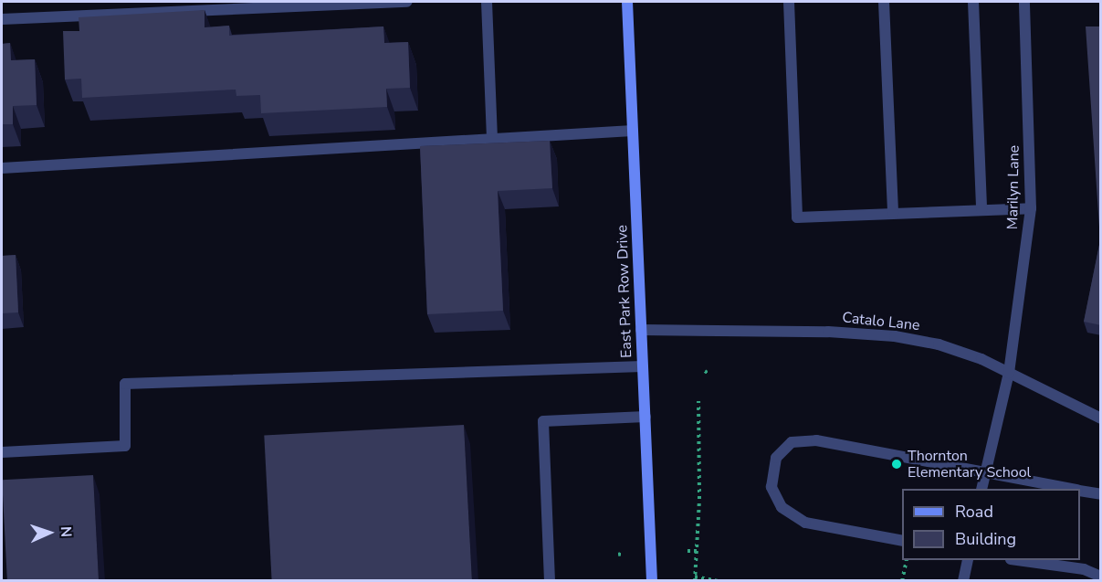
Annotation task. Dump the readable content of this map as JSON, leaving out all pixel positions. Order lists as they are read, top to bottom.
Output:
{
  "streets": {
    "main road": ["East Park Row Drive"],
    "street": ["Marilyn Lane", "Catalo Lane"]
  },
  "crossings": [
    ["Marilyn Lane", "Catalo Lane"],
    ["East Park Row Drive", "Catalo Lane"]
  ],
  "places": ["Thornton Elementary School"],
  "legend": ["Road", "Building"],
  "north": "right"
}
